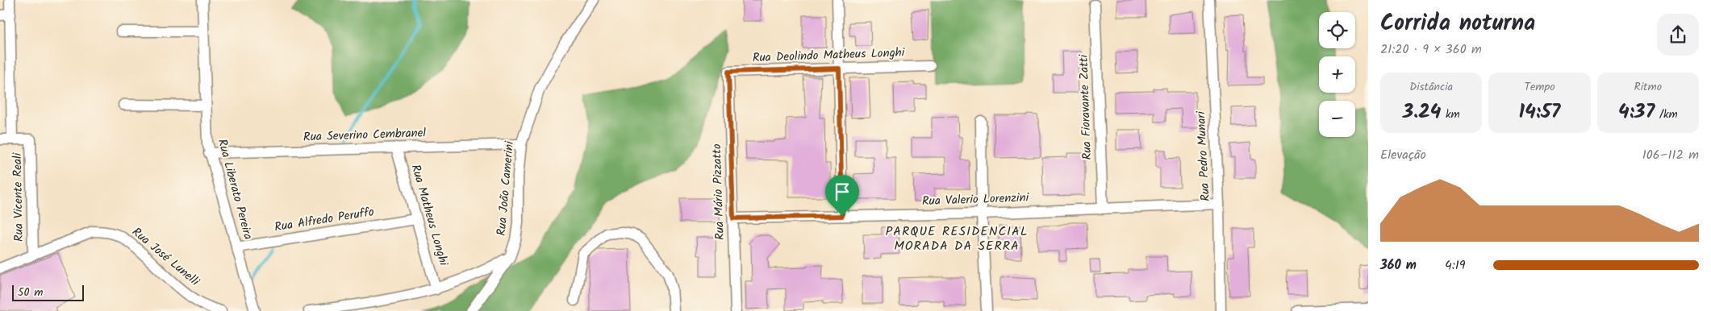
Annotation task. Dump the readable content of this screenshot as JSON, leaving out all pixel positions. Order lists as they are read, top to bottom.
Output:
{
  "streets": {
    "street": [
      "Rua Deolindo Matheus Longhi",
      "Rua Fioravante Zatti",
      "Rua Severino Cembranel",
      "Rua Pedro Munari",
      "Rua João Camerini",
      "Rua Liberato Pereira",
      "Rua Mário Pizzatto",
      "Rua Vicente Reali",
      "Rua Valerio Lorenzini",
      "Rua Matheus Longhi",
      "Rua Alfredo Peruffo",
      "Rua José Lunelli"
    ]
  },
  "crossings": [
    ["Rua Deolindo Matheus Longhi", "Rua Mário Pizzatto"],
    ["Rua Fioravante Zatti", "Rua Valerio Lorenzini"],
    ["Rua Severino Cembranel", "Rua João Camerini"],
    ["Rua Severino Cembranel", "Rua Liberato Pereira"],
    ["Rua Severino Cembranel", "Rua Matheus Longhi"],
    ["Rua Pedro Munari", "Rua Valerio Lorenzini"],
    ["Rua Liberato Pereira", "Rua Alfredo Peruffo"],
    ["Rua Mário Pizzatto", "Rua Valerio Lorenzini"],
    ["Rua Vicente Reali", "Rua José Lunelli"],
    ["Rua Matheus Longhi", "Rua Alfredo Peruffo"]
  ],
  "districts": ["PARQUE RESIDENCIAL MORADA DA SERRA"],
  "scale_bar": "50 m",
  "page": {
    "heading": ["Corrida noturna", "21:20 · 9 × 360 m"],
    "map_buttons": ["+", "−"],
    "stats": [
      ["Distância", "3.24 km"],
      ["Tempo", "14:57"],
      ["Ritmo", "4:37 /km"]
    ],
    "chart": ["Elevação", "106–112 m"],
    "list": [
      {
        "name": "360 m",
        "note": "4:19"
      }
    ],
    "scale": "50 m"
  }
}
